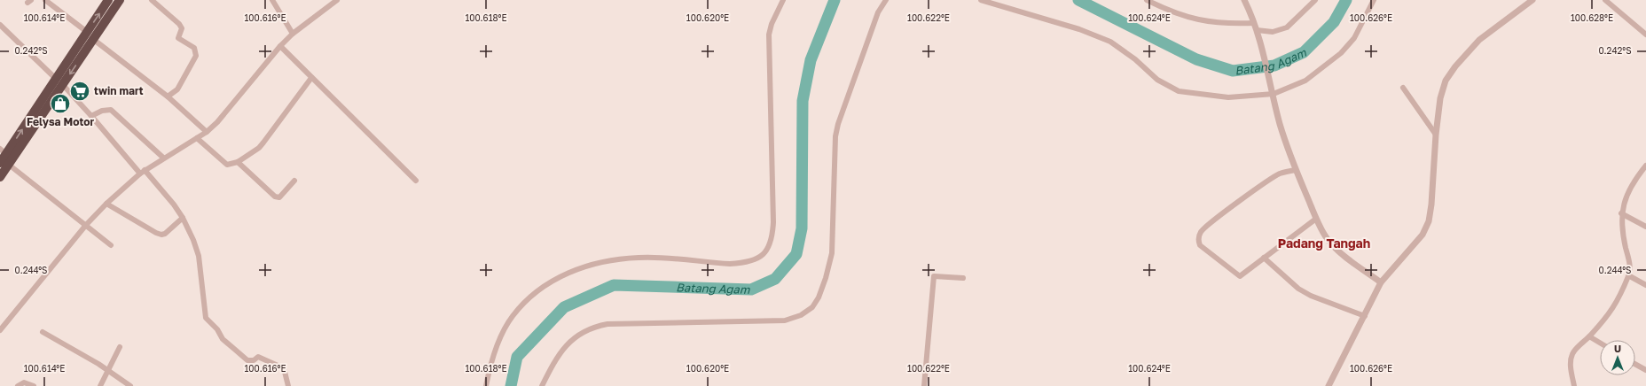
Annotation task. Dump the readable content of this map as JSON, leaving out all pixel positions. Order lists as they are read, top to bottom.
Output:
{
  "districts": ["Padang Tangah"],
  "water": ["Batang Agam"],
  "places": {
    "supermarket": ["twin mart"],
    "shop": ["Felysa Motor"]
  },
  "north": "top",
  "coordinates": [
    "100.614°E",
    "100.616°E",
    "100.618°E",
    "100.620°E",
    "100.622°E",
    "100.624°E",
    "100.626°E",
    "100.628°E",
    "0.242°S",
    "0.244°S"
  ]
}
